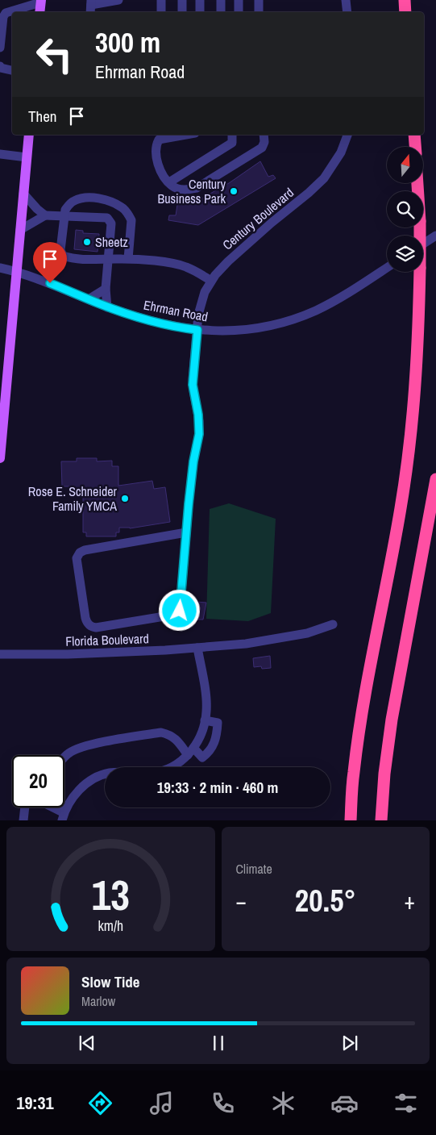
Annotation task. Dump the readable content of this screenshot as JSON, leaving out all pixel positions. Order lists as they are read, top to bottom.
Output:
{
  "streets": {
    "street": ["Century Boulevard", "Ehrman Road", "Florida Boulevard"]
  },
  "crossings": [
    ["Century Boulevard", "Ehrman Road"]
  ],
  "places": ["Century Business Park", "Sheetz", "Rose E. Schneider Family YMCA"],
  "north": "top",
  "page": {
    "turn": ["300 m", "Ehrman Road"],
    "then": "Then",
    "limit": "20",
    "trip": "19:33 · 2 min · 460 m",
    "tile": "Climate",
    "heat": ["−", "20.5°", "+"],
    "song": ["Slow Tide", "Marlow"],
    "tabs": "19:31",
    "gauge": ["13", "km/h"]
  }
}
